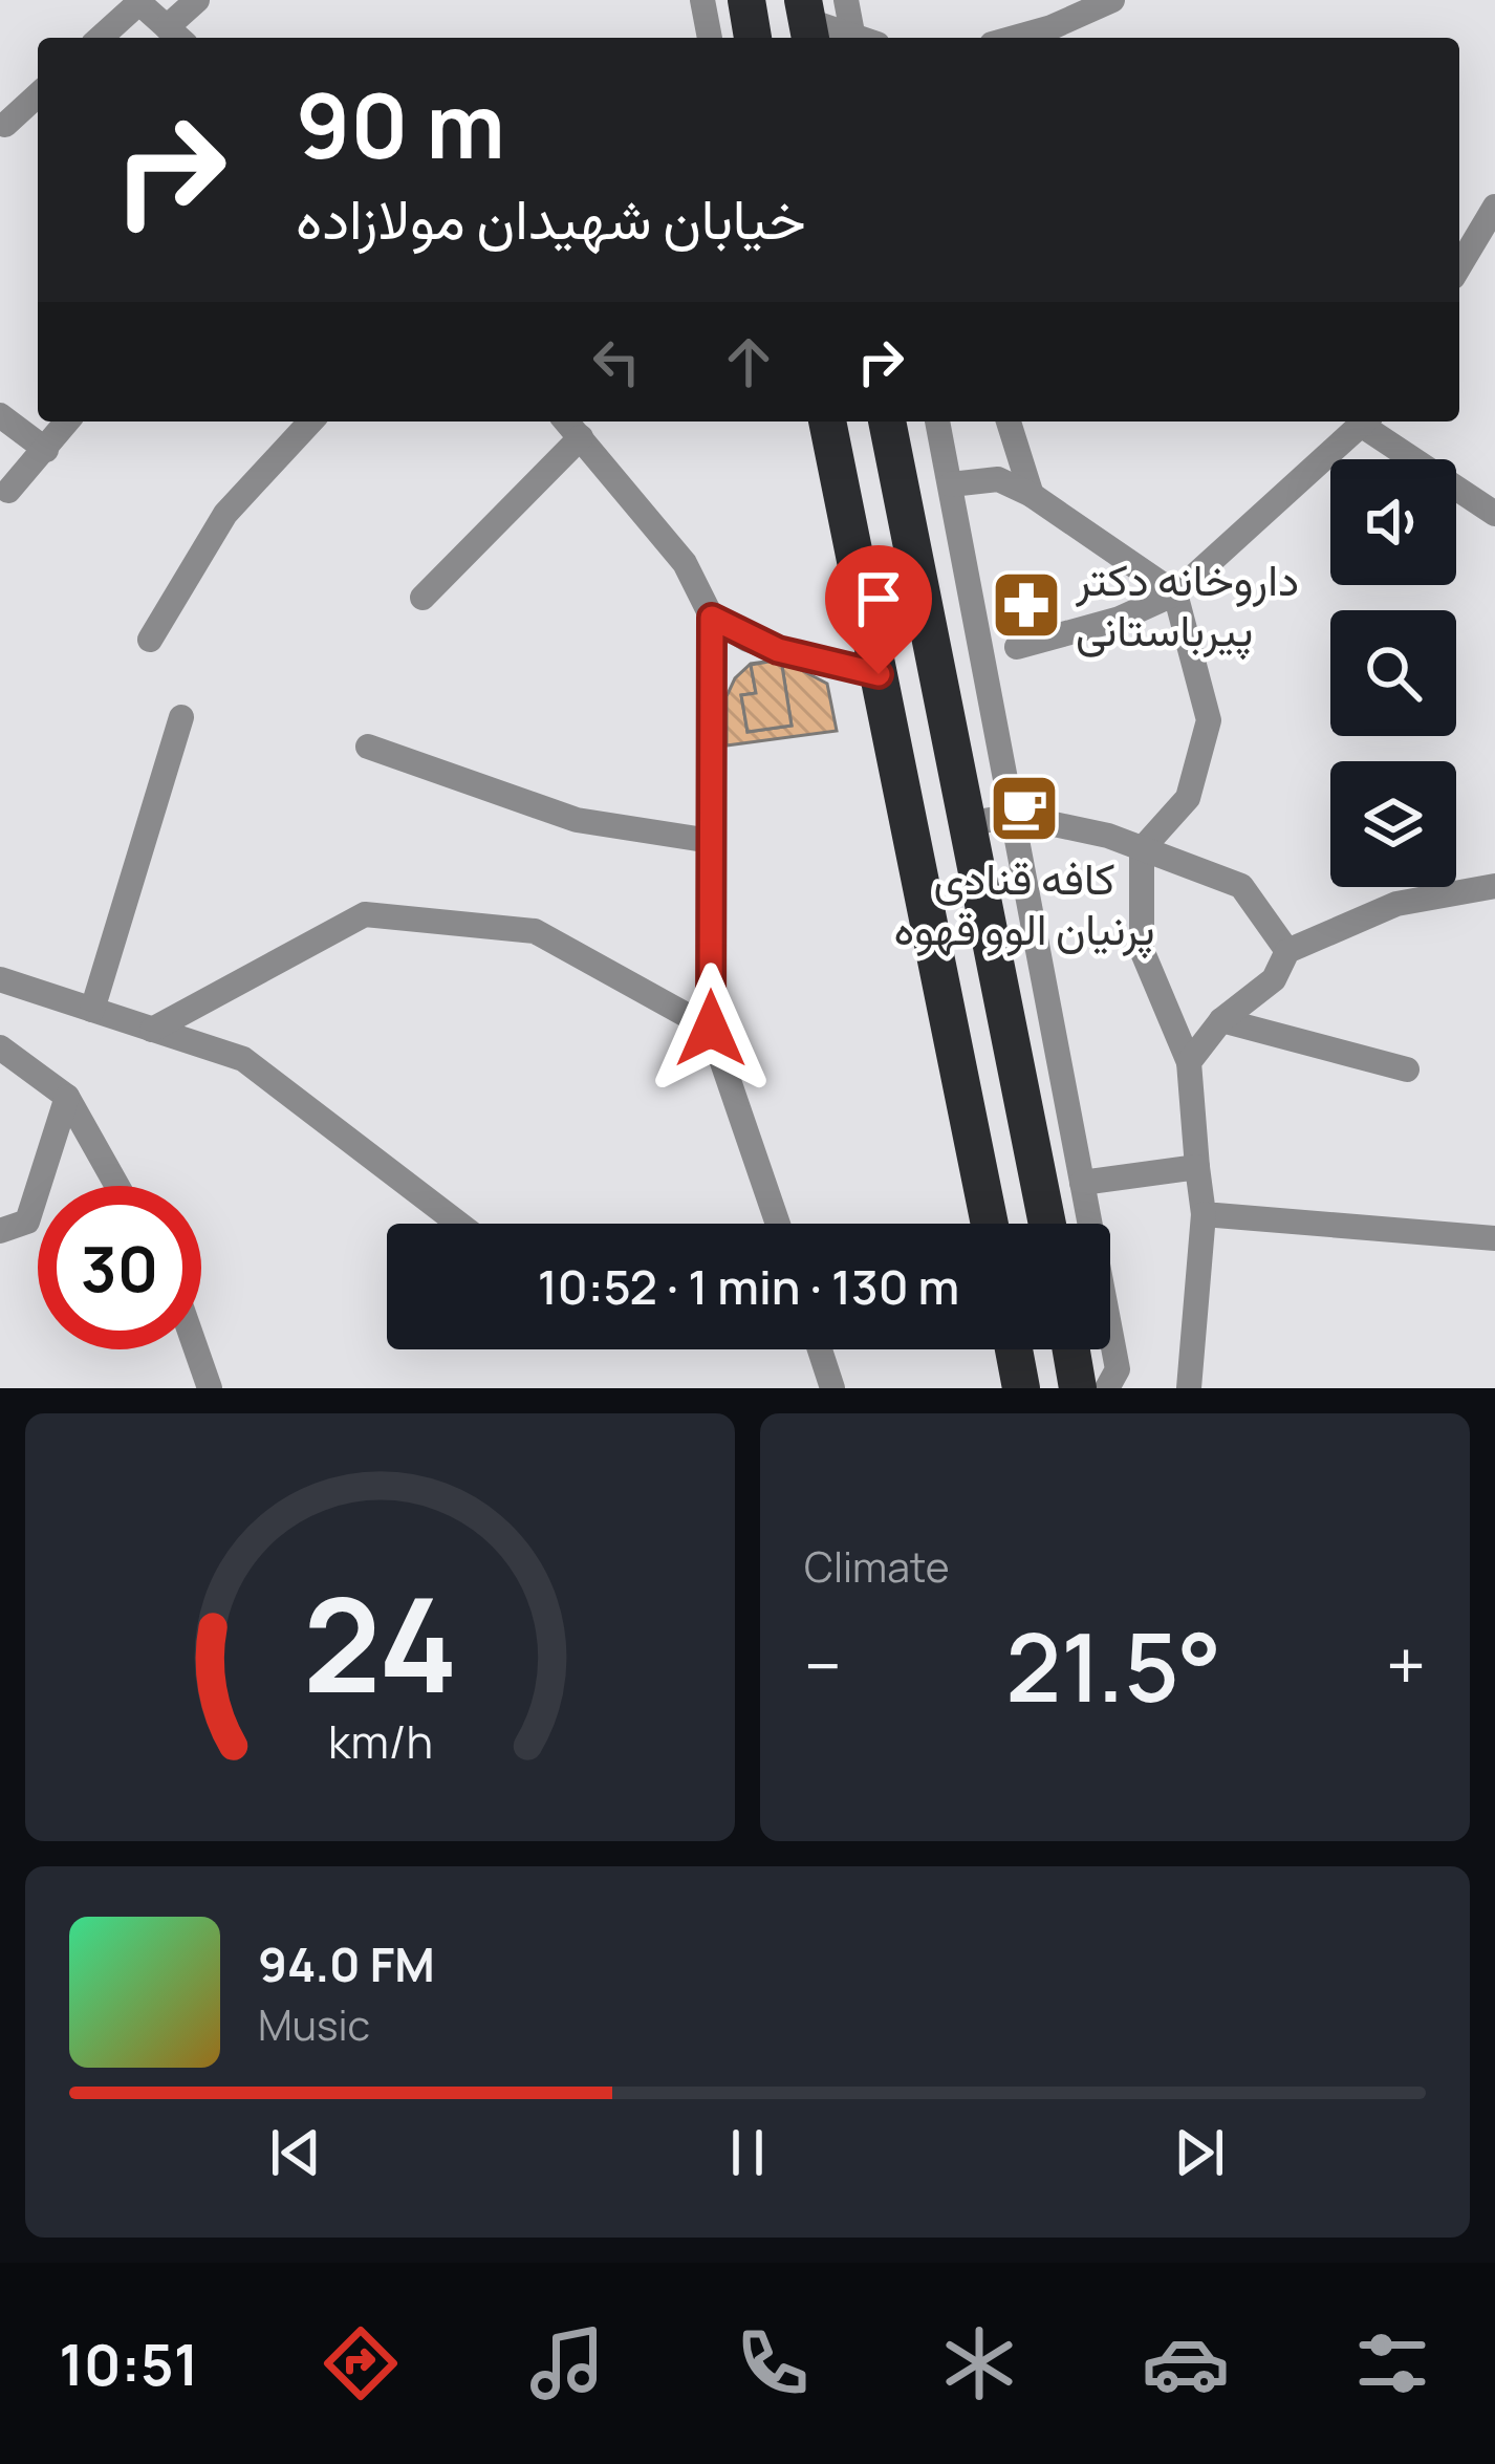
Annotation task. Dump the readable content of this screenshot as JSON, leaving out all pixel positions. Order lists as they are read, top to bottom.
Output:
{
  "places": {
    "pharmacy": ["داروخانه دکتر پیرباستانی"],
    "cafe": ["کافه قنادی پرنیان الوو قهوه"]
  },
  "page": {
    "turn": ["90 m", "خیابان شهیدان مولازاده"],
    "limit": "30",
    "trip": "10:52 · 1 min · 130 m",
    "tile": "Climate",
    "heat": ["−", "21.5°", "+"],
    "song": ["94.0 FM", "Music"],
    "tabs": "10:51",
    "gauge": ["24", "km/h"]
  }
}
